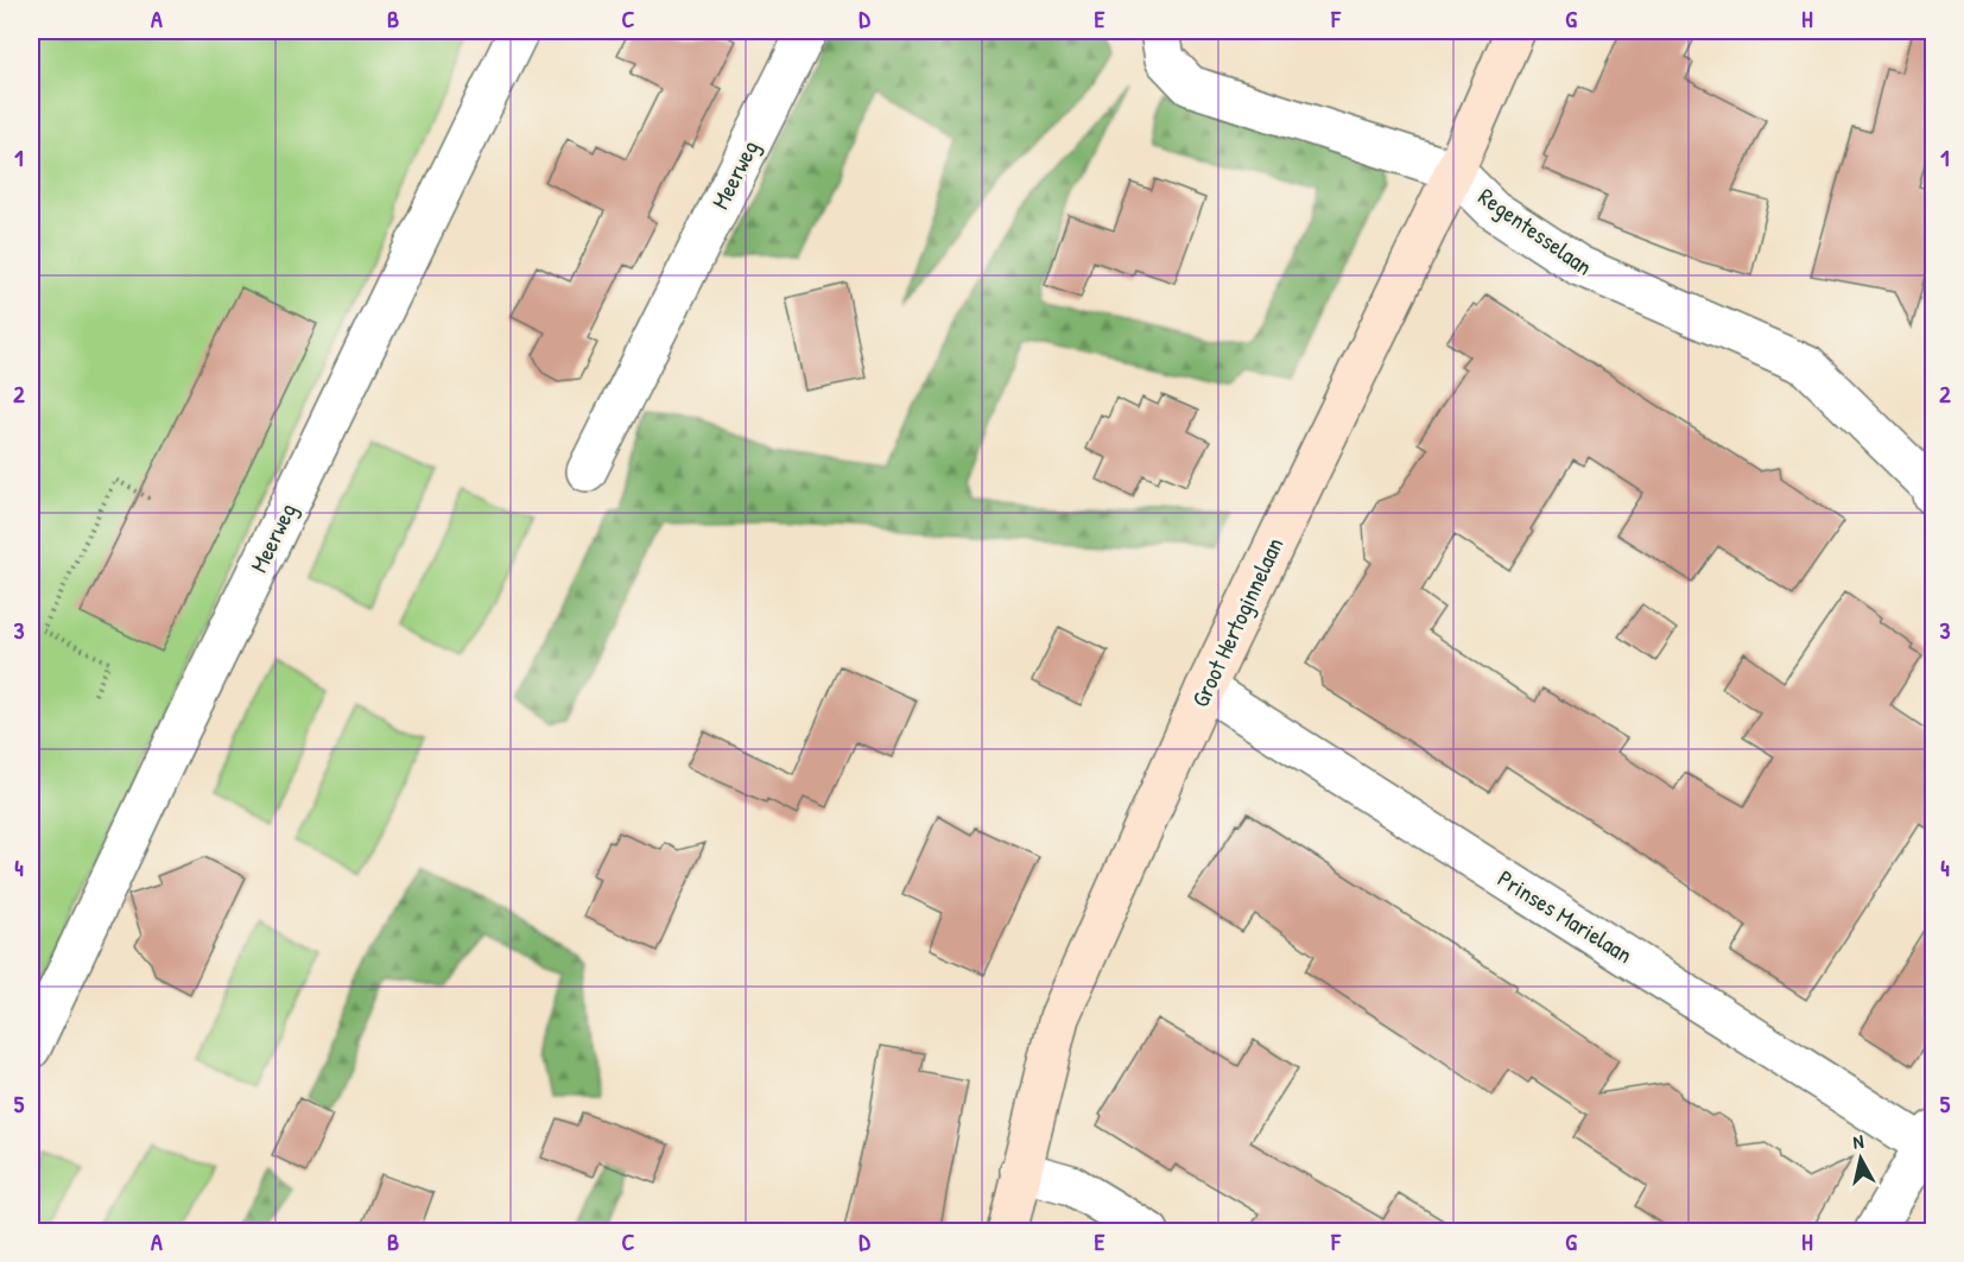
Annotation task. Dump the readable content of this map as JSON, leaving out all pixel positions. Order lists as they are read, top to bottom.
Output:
{
  "streets": {
    "main road": ["Groot Hertoginnelaan"],
    "street": ["Meerweg", "Regentesselaan", "Prinses Marielaan"]
  },
  "crossings": [
    ["Regentesselaan", "Groot Hertoginnelaan"],
    ["Groot Hertoginnelaan", "Prinses Marielaan"]
  ],
  "north": "top",
  "grid": {
    "columns": [
      "A",
      "B",
      "C",
      "D",
      "E",
      "F",
      "G",
      "H"
    ],
    "rows": [
      "1",
      "2",
      "3",
      "4",
      "5"
    ]
  }
}
